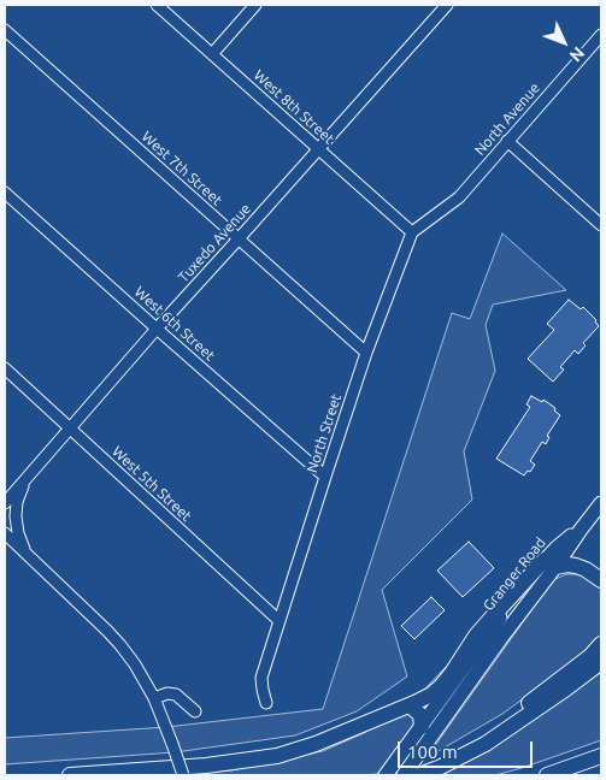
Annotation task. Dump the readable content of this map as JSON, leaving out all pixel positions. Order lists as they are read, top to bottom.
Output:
{
  "streets": {
    "main road": ["Granger Road"],
    "street": [
      "West 8th Street",
      "North Avenue",
      "West 7th Street",
      "Tuxedo Avenue",
      "West 6th Street",
      "North Street",
      "West 5th Street"
    ]
  },
  "crossings": [
    ["West 8th Street", "North Avenue"],
    ["West 8th Street", "Tuxedo Avenue"],
    ["West 8th Street", "North Street"],
    ["North Avenue", "North Street"],
    ["West 7th Street", "Tuxedo Avenue"],
    ["West 7th Street", "North Street"],
    ["Tuxedo Avenue", "West 6th Street"],
    ["Tuxedo Avenue", "West 5th Street"],
    ["West 6th Street", "North Street"],
    ["North Street", "West 5th Street"]
  ],
  "scale_bar": "100 m",
  "north": "bottom right"
}
